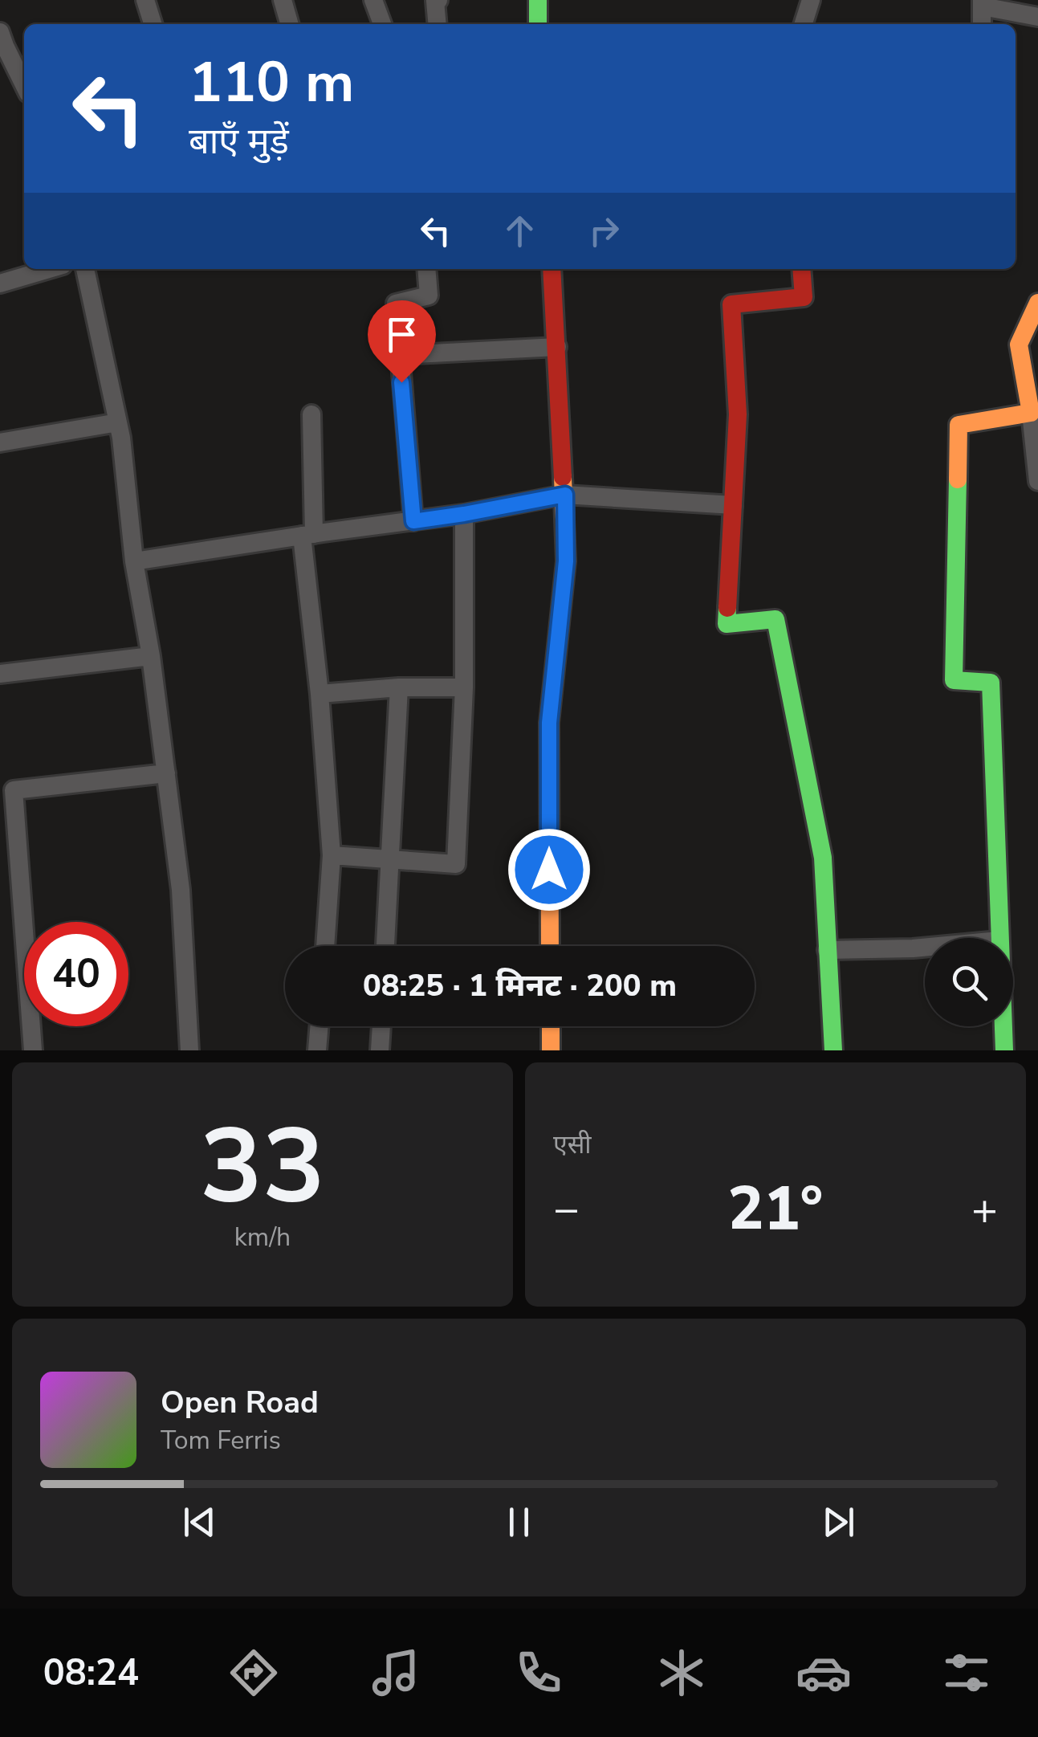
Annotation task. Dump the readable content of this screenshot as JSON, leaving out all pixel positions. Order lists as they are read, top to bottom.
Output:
{
  "page": {
    "turn": ["110 m", "बाएँ मुड़ें"],
    "limit": "40",
    "trip": "08:25 · 1 मिनट · 200 m",
    "tile": [
      ["33", "km/h"],
      "एसी"
    ],
    "heat": ["−", "21°", "+"],
    "song": ["Open Road", "Tom Ferris"],
    "tabs": "08:24"
  }
}
